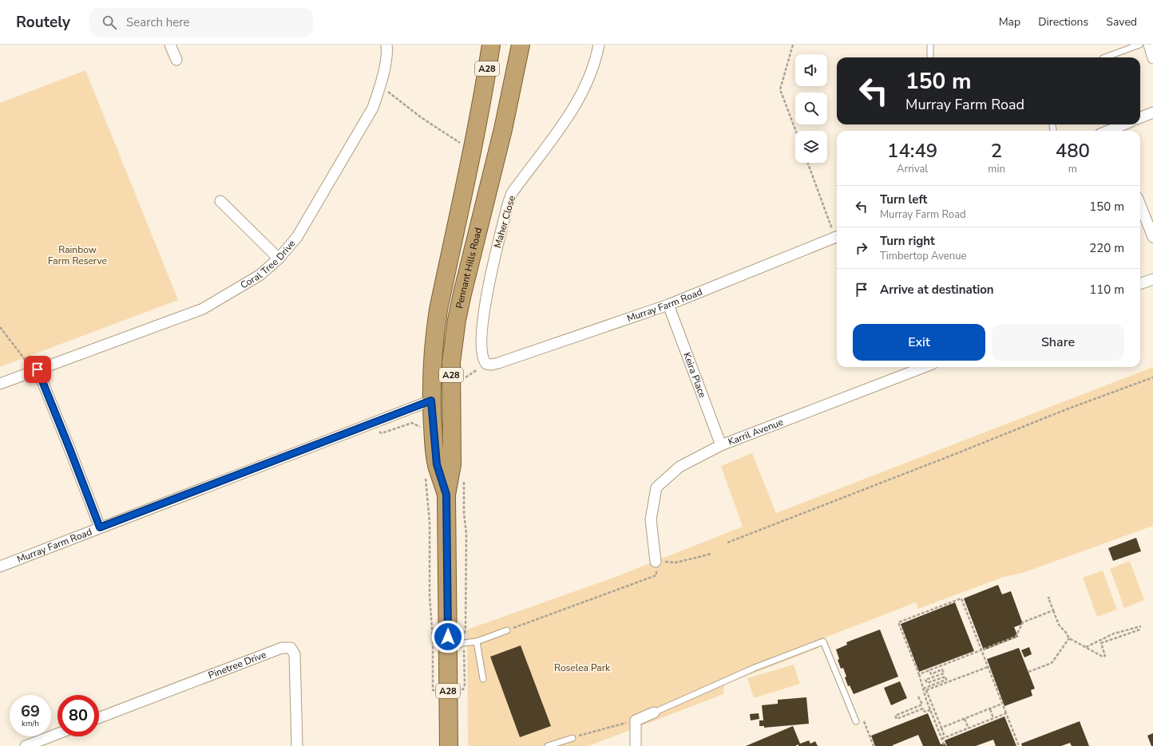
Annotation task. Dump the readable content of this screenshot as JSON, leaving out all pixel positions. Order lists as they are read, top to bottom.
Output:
{
  "streets": {
    "highway": ["A28", "Pennant Hills Road"],
    "street": [
      "Maher Close",
      "Coral Tree Drive",
      "Murray Farm Road",
      "Keira Place",
      "Karril Avenue",
      "Pinetree Drive"
    ]
  },
  "crossings": [
    ["Maher Close", "Murray Farm Road"],
    ["Pennant Hills Road", "Murray Farm Road"],
    ["Murray Farm Road", "Keira Place"],
    ["Keira Place", "Karril Avenue"]
  ],
  "parks": ["Rainbow Farm Reserve", "Roselea Park"],
  "page": {
    "header": "Routely",
    "search": "Search here",
    "nav": ["Map", "Directions", "Saved"],
    "turn": ["150 m", "Murray Farm Road"],
    "eta": [
      "14:49",
      "Arrival",
      "2",
      "min",
      "480",
      "m"
    ],
    "list": [
      {
        "name": "Turn left",
        "note": "Murray Farm Road",
        "value": "150 m"
      },
      {
        "name": "Turn right",
        "note": "Timbertop Avenue",
        "value": "220 m"
      },
      {
        "name": "Arrive at destination",
        "value": "110 m"
      }
    ],
    "buttons": ["Exit", "Share"],
    "speed": "69 km/h",
    "limit": "80"
  }
}
